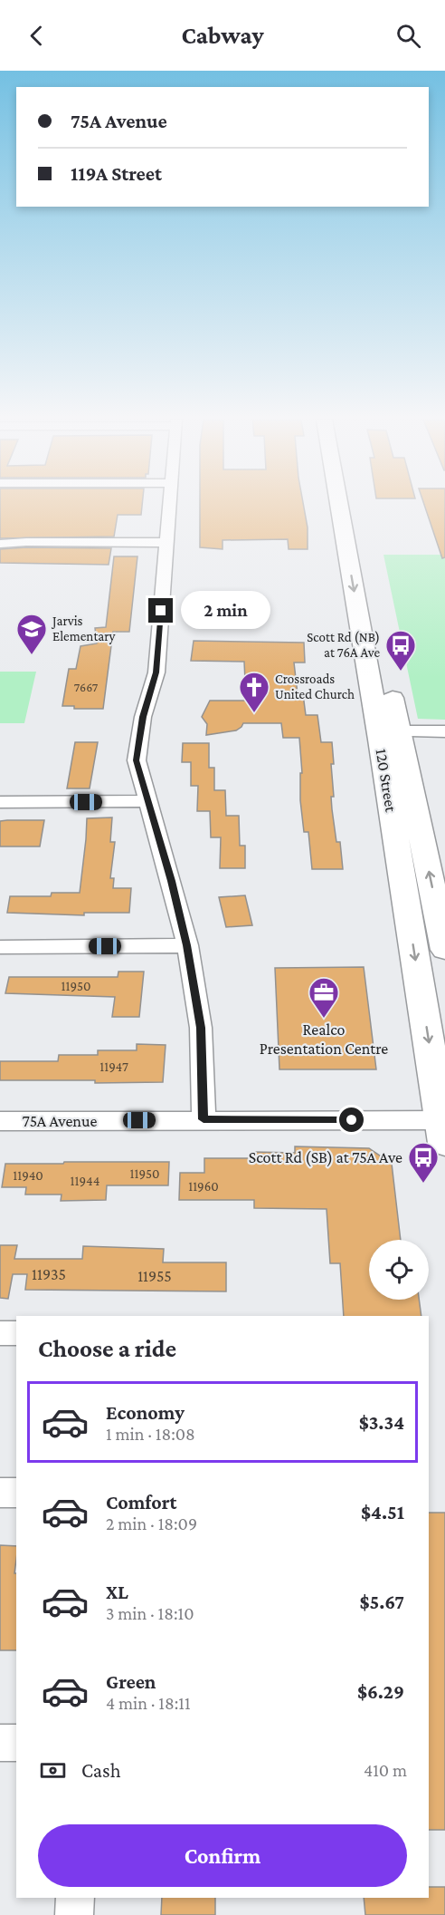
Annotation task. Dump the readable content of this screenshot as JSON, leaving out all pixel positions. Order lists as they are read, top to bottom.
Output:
{
  "streets": {
    "main road": ["120 Street"],
    "street": ["75A Avenue"]
  },
  "crossings": [
    ["120 Street", "75A Avenue"]
  ],
  "places": {
    "school or university": ["Jarvis Elementary"],
    "bus stop": ["Scott Rd (NB) at 76A Ave", "Scott Rd (SB) at 75A Ave"],
    "church": ["Crossroads United Church"],
    "office": ["Realco Presentation Centre"]
  },
  "house_numbers": [
    "7667",
    "11950",
    "11947",
    "11950",
    "11940",
    "11944",
    "11960",
    "11935",
    "11955"
  ],
  "page": {
    "header": "Cabway",
    "banner": ["75A Avenue", "119A Street"],
    "bubble": "2 min",
    "heading": "Choose a ride",
    "list": [
      {
        "name": "Economy",
        "note": "1 min · 18:08",
        "value": "$3.34"
      },
      {
        "name": "Comfort",
        "note": "2 min · 18:09",
        "value": "$4.51"
      },
      {
        "name": "XL",
        "note": "3 min · 18:10",
        "value": "$5.67"
      },
      {
        "name": "Green",
        "note": "4 min · 18:11",
        "value": "$6.29"
      }
    ],
    "pay": ["Cash", "410 m"],
    "buttons": "Confirm"
  }
}
